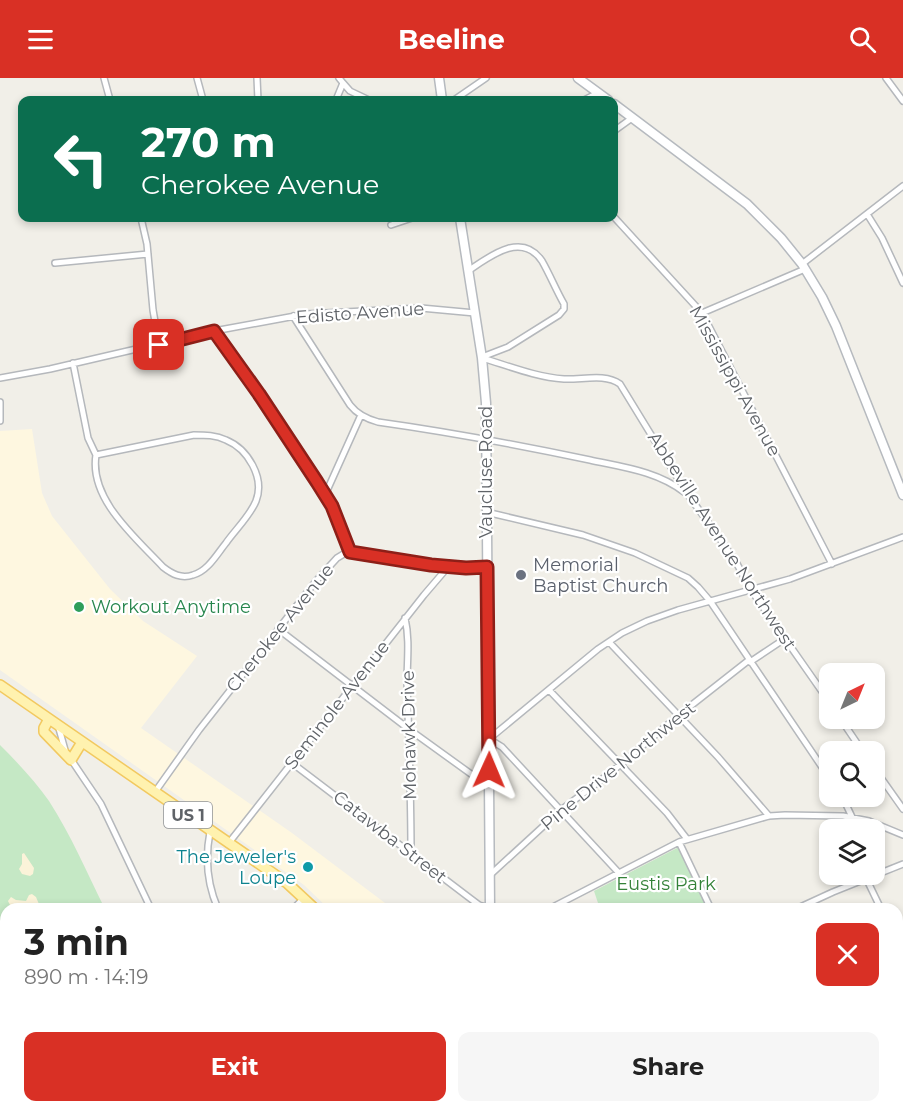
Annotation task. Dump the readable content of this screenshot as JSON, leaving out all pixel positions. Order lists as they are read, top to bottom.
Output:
{
  "streets": {
    "main road": ["US 1"],
    "street": [
      "Edisto Avenue",
      "Mississippi Avenue",
      "Vaucluse Road",
      "Abbeville Avenue Northwest",
      "Cherokee Avenue",
      "Seminole Avenue",
      "Mohawk Drive",
      "Pine Drive Northwest",
      "Catawba Street"
    ]
  },
  "crossings": [
    ["Edisto Avenue", "Vaucluse Road"],
    ["Vaucluse Road", "Abbeville Avenue Northwest"],
    ["Vaucluse Road", "Cherokee Avenue"],
    ["Vaucluse Road", "Pine Drive Northwest"],
    ["Abbeville Avenue Northwest", "Pine Drive Northwest"],
    ["Cherokee Avenue", "Seminole Avenue"],
    ["Cherokee Avenue", "US 1"],
    ["Seminole Avenue", "Mohawk Drive"],
    ["Seminole Avenue", "US 1"],
    ["Seminole Avenue", "Catawba Street"],
    ["Mohawk Drive", "Catawba Street"]
  ],
  "parks": ["Eustis Park"],
  "places": ["Memorial Baptist Church", "Workout Anytime", "The Jeweler's Loupe"],
  "north": "top right",
  "page": {
    "header": "Beeline",
    "turn": ["270 m", "Cherokee Avenue"],
    "heading": ["3 min", "890 m · 14:19"],
    "buttons": ["Exit", "Share"]
  }
}
